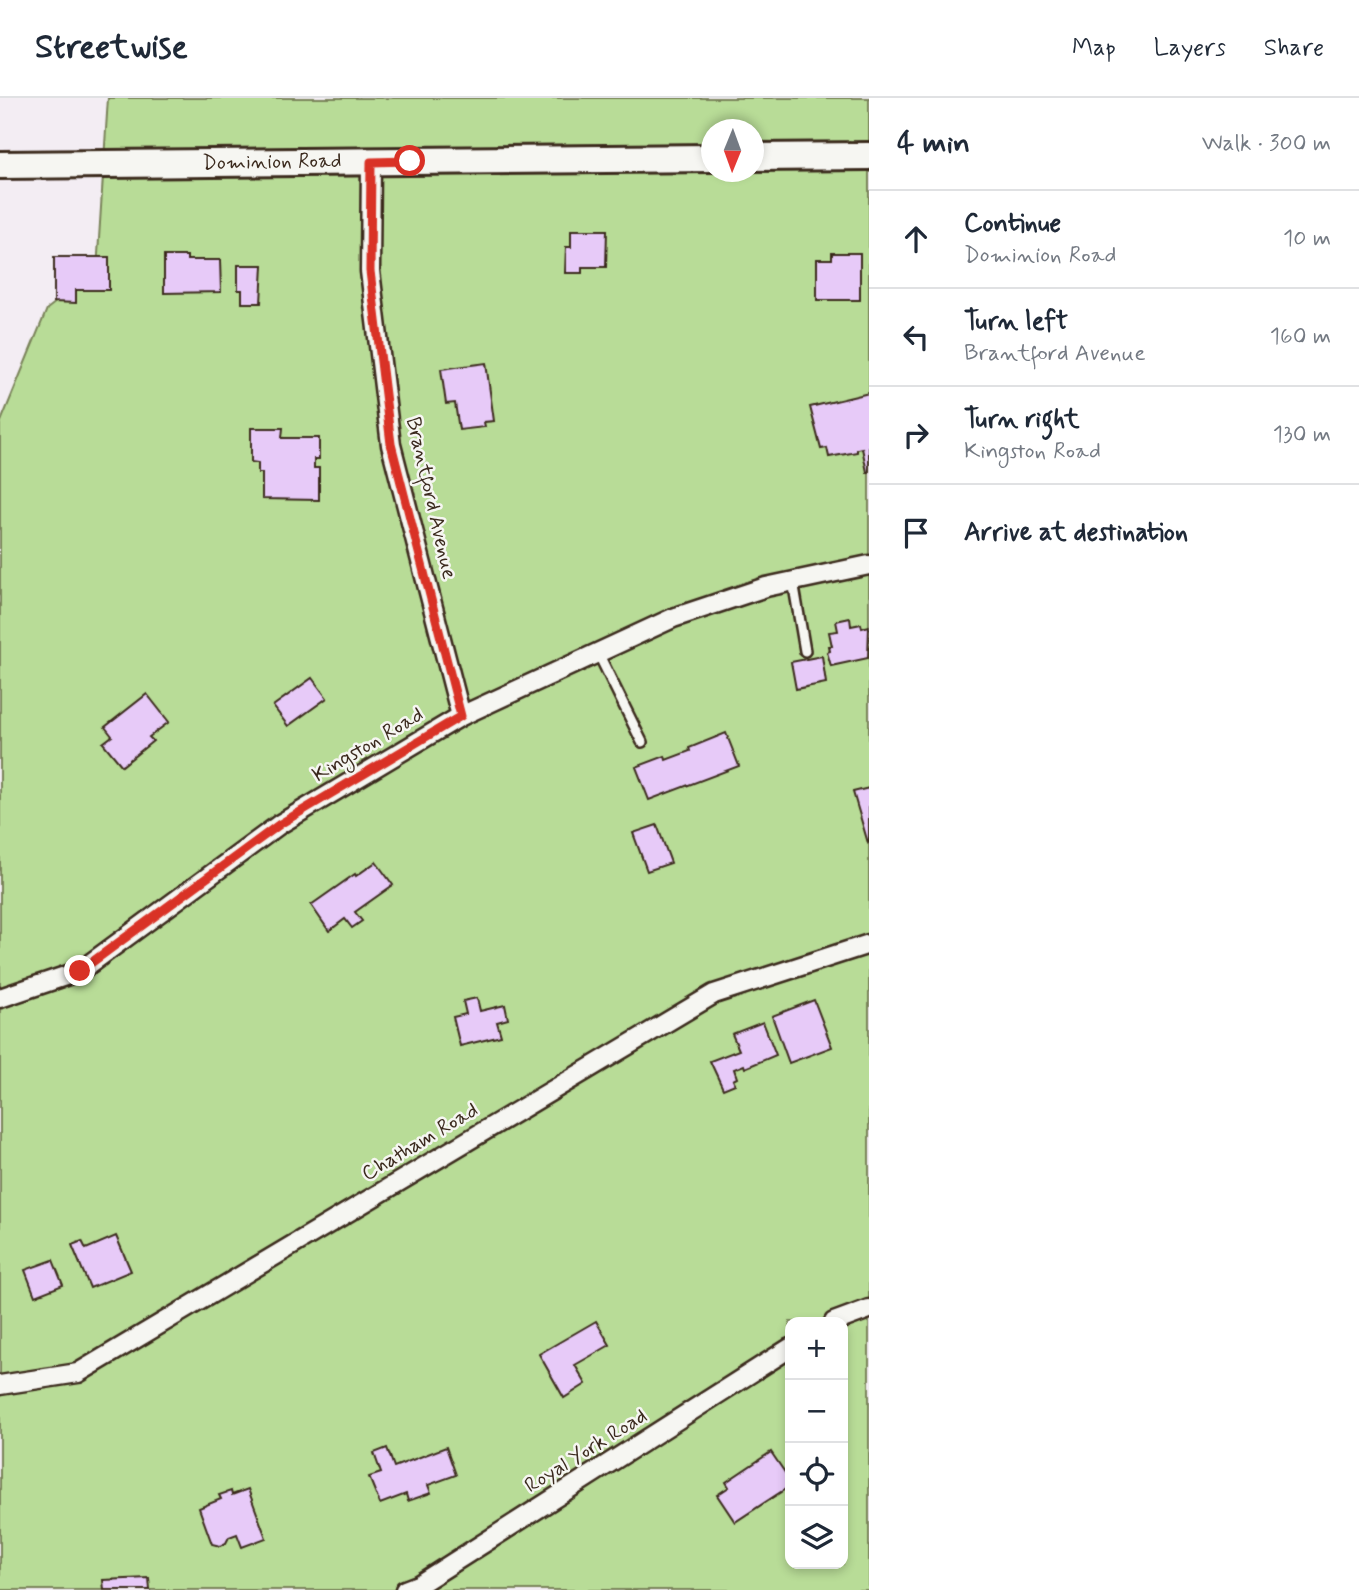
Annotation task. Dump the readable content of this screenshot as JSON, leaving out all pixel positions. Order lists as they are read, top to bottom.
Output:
{
  "streets": {
    "main road": ["Dominion Road"],
    "street": [
      "Brantford Avenue",
      "Kingston Road",
      "Chatham Road",
      "Royal York Road"
    ]
  },
  "crossings": [
    ["Dominion Road", "Brantford Avenue"],
    ["Brantford Avenue", "Kingston Road"]
  ],
  "north": "bottom",
  "page": {
    "header": "Streetwise",
    "nav": ["Map", "Layers", "Share"],
    "heading": ["4 min", "Walk · 300 m"],
    "list": [
      ["Continue", "Dominion Road", "10 m"],
      ["Turn left", "Brantford Avenue", "160 m"],
      ["Turn right", "Kingston Road", "130 m"],
      "Arrive at destination"
    ],
    "map_buttons": ["+", "−"]
  }
}
